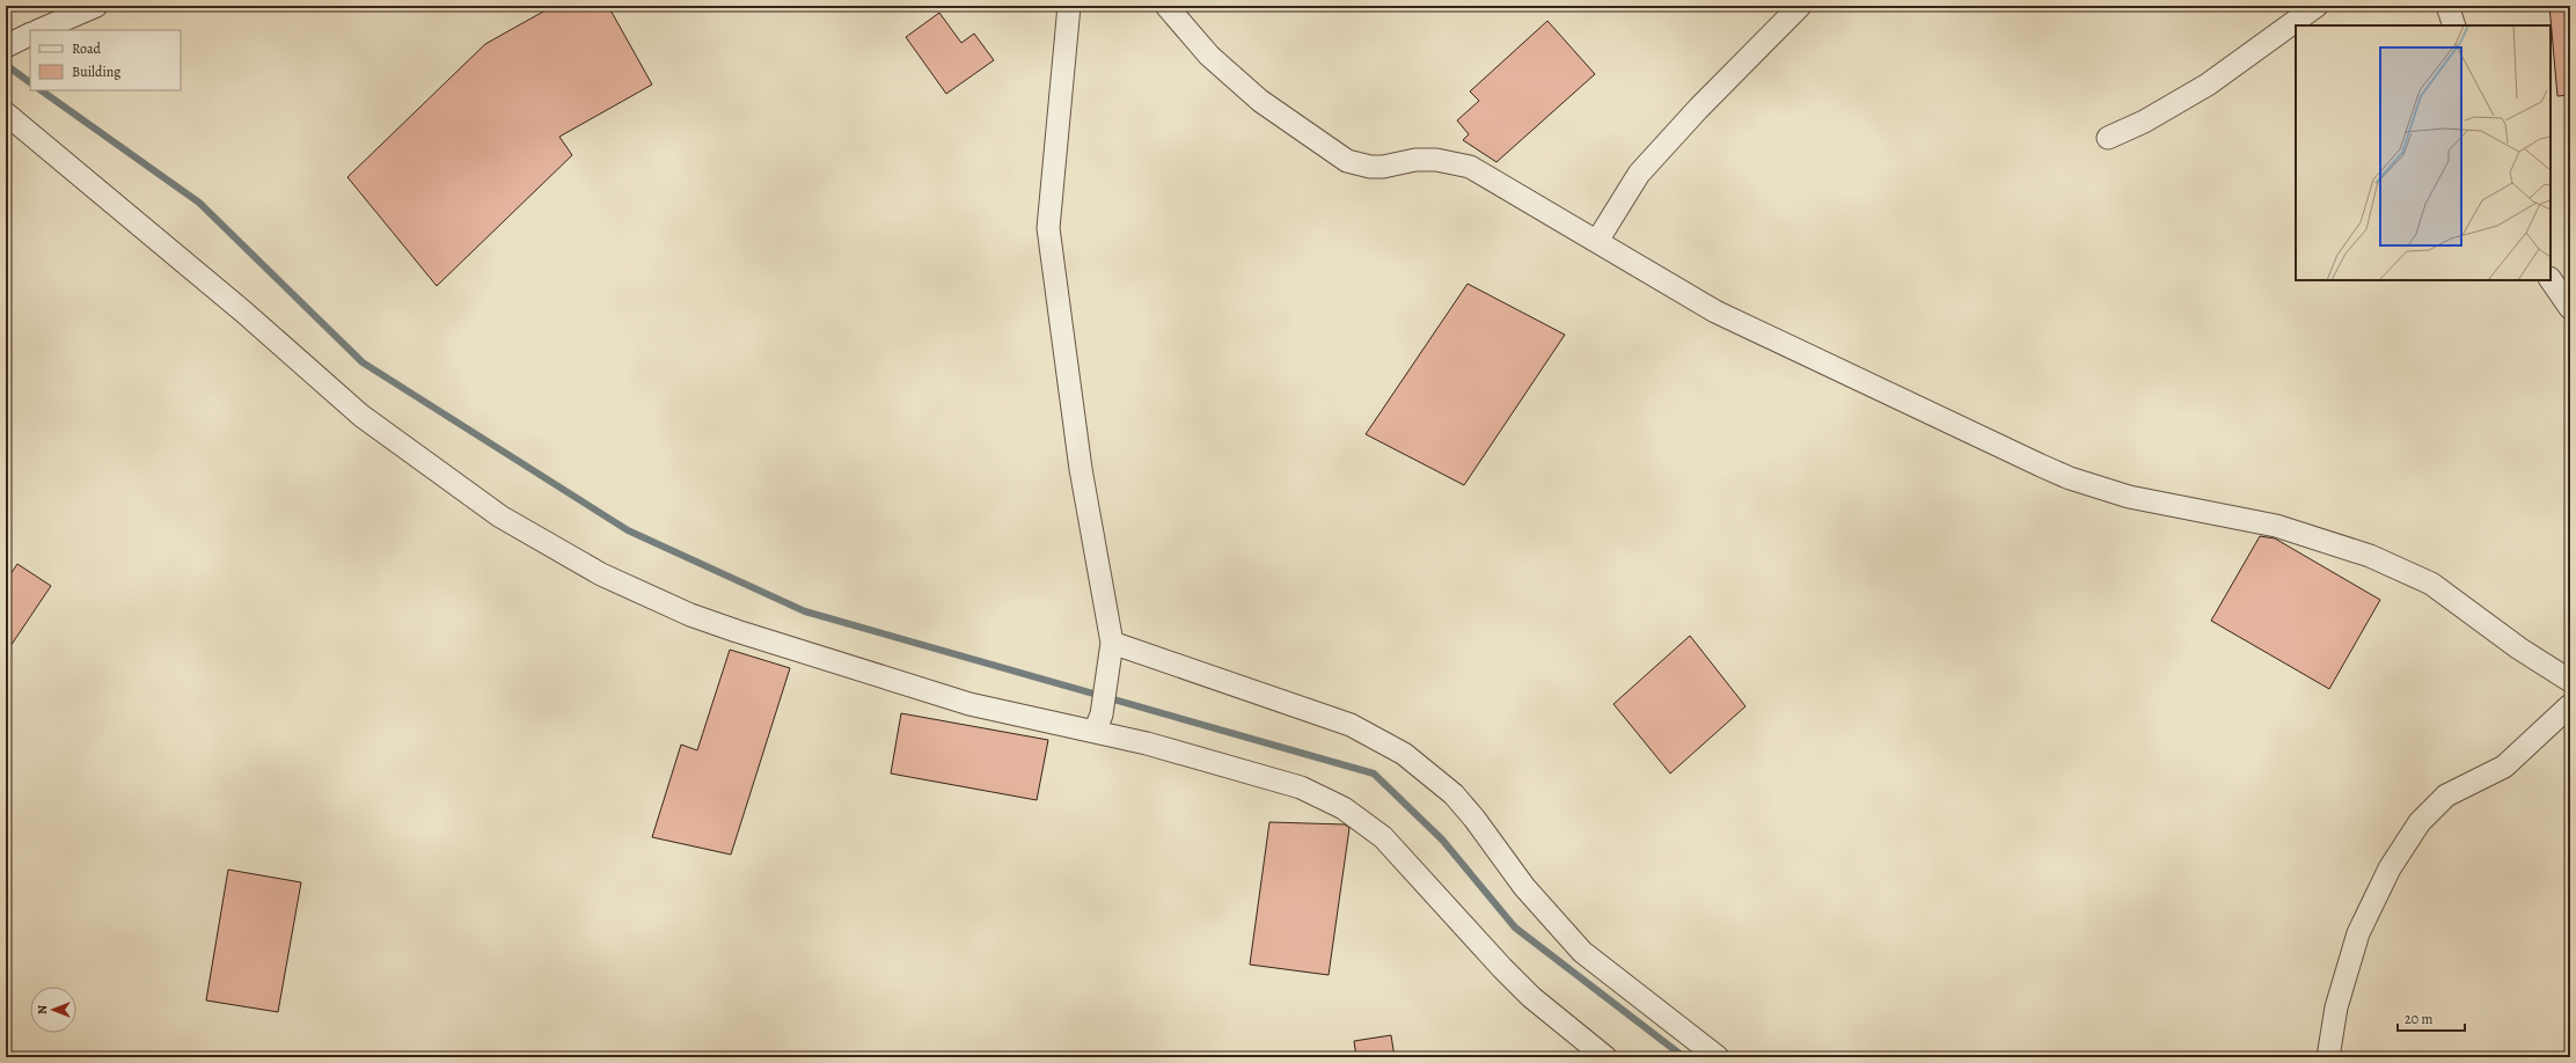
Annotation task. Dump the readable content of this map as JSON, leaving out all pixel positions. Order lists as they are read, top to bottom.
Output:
{
  "legend": ["Road", "Building"],
  "scale_bar": "20 m",
  "north": "left"
}
